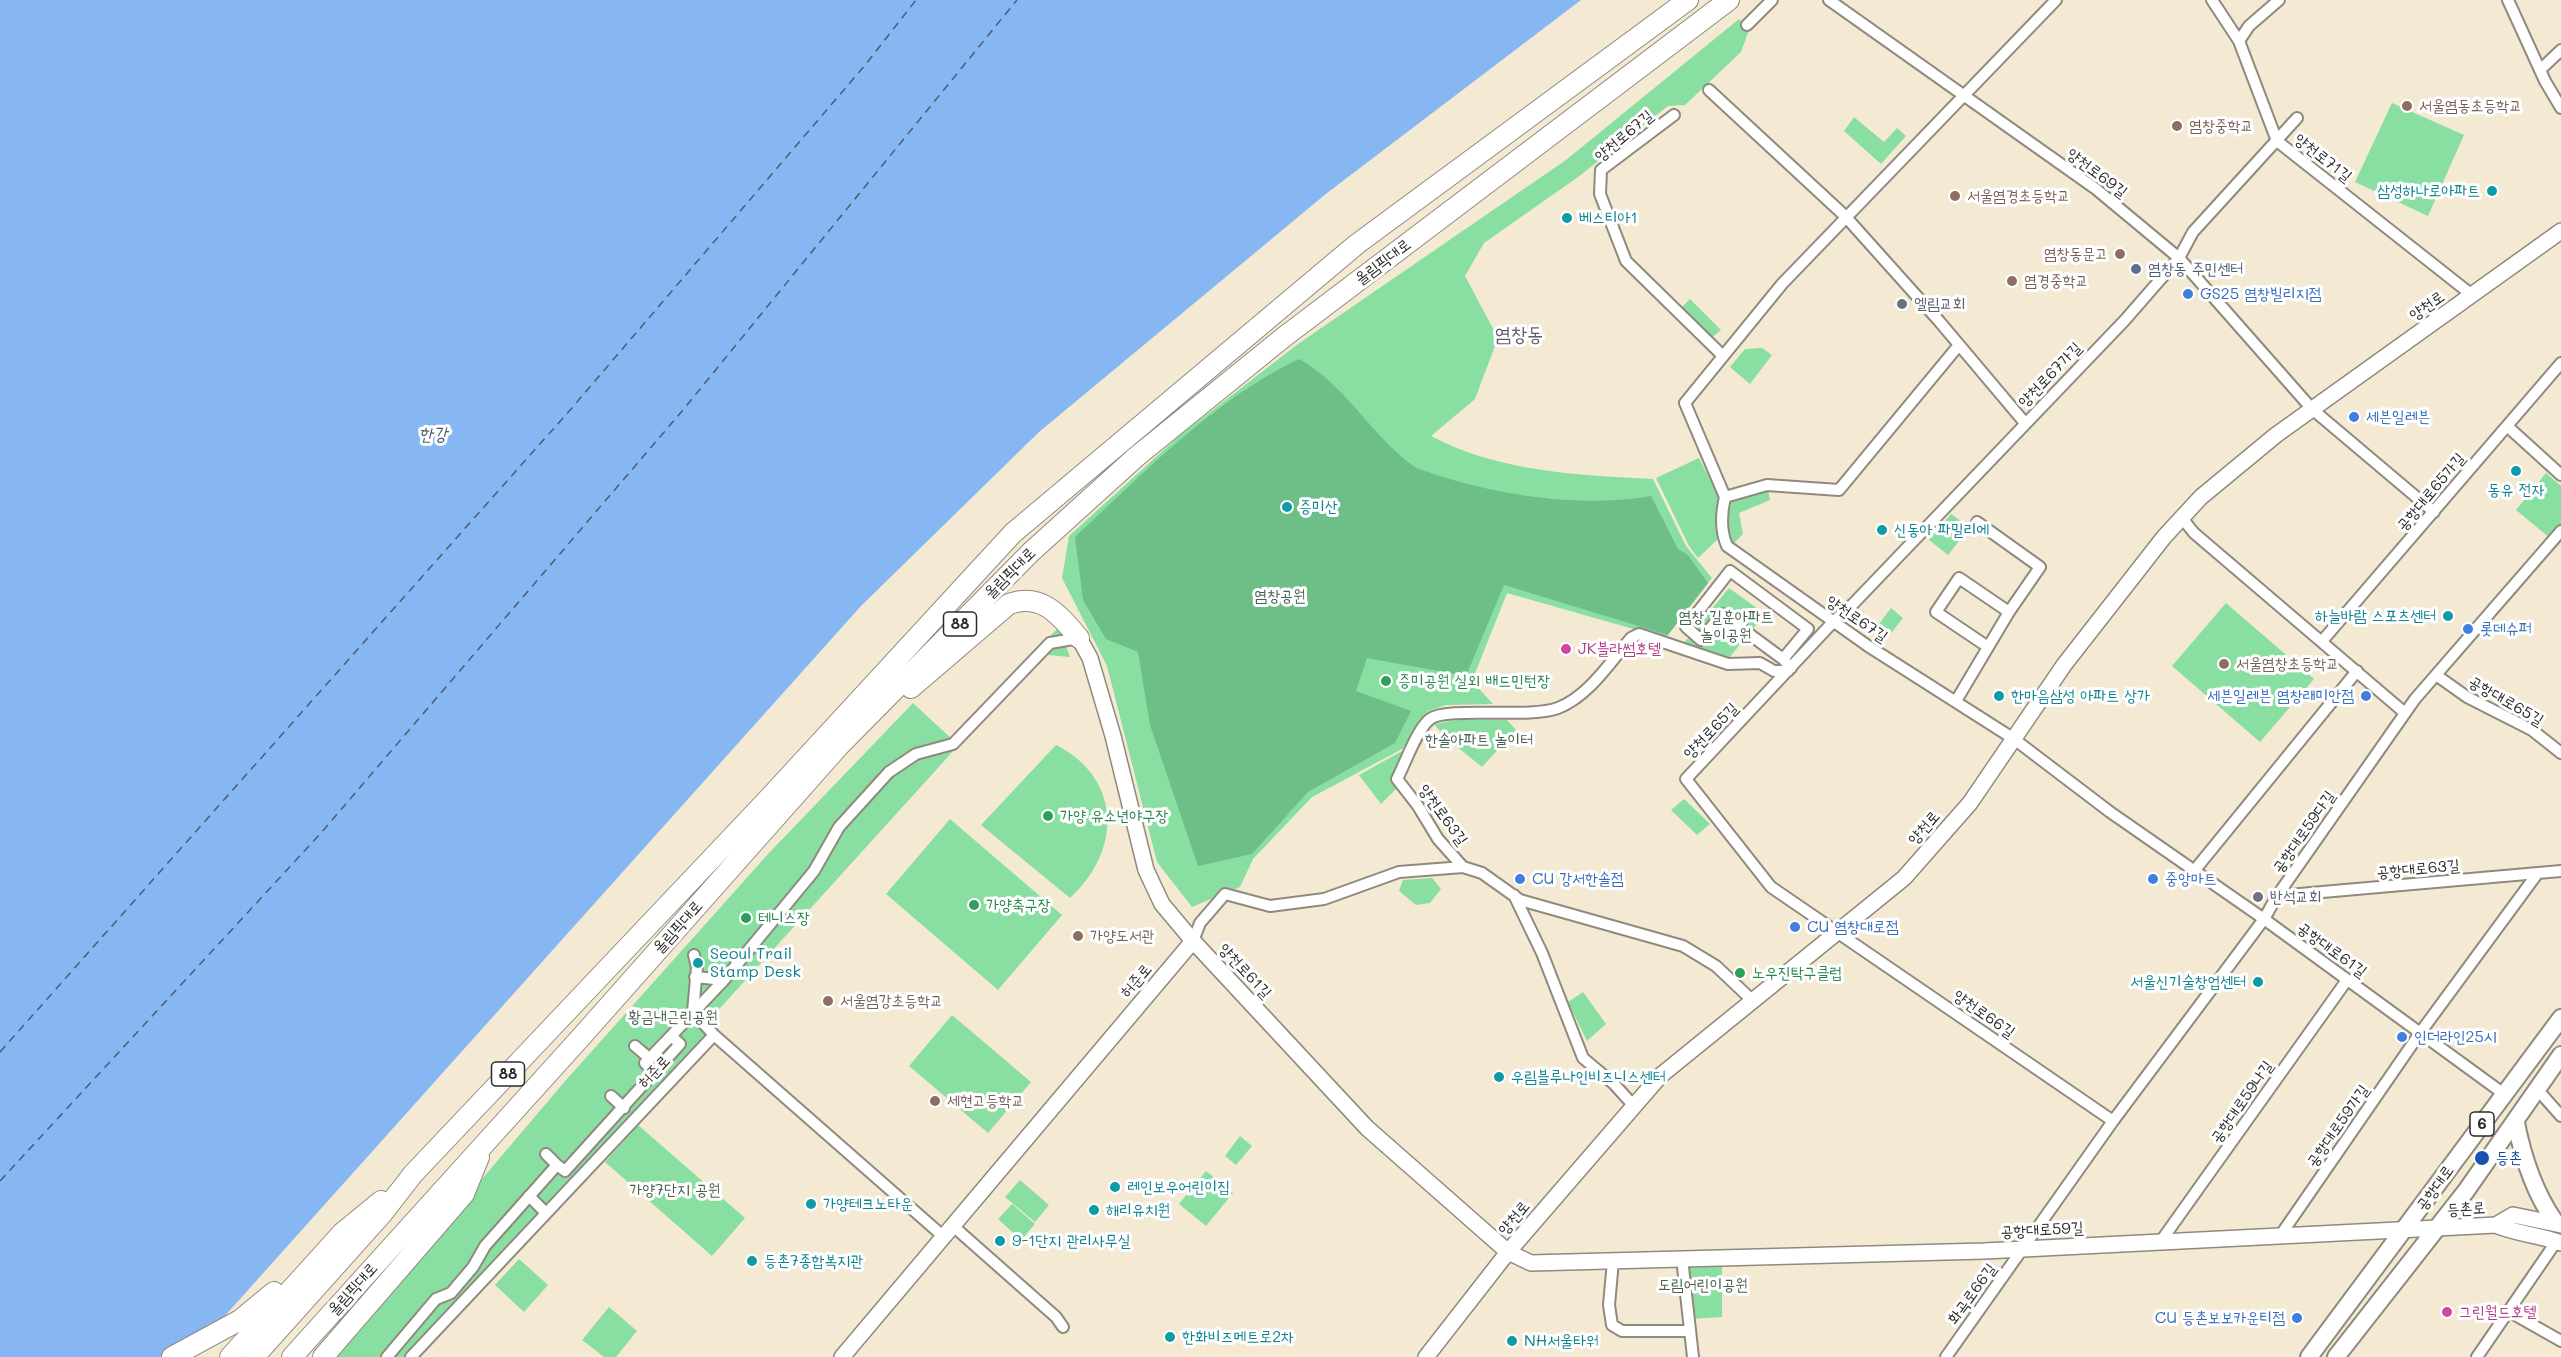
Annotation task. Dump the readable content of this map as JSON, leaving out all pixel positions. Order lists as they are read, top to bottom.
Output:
{
  "streets": {
    "highway": ["올림픽대로", "88"],
    "main road": [
      "양천로",
      "양천로61길",
      "허준로",
      "6",
      "공항대로",
      "등촌로",
      "공항대로59길"
    ],
    "street": [
      "양천로67길",
      "양천로71길",
      "양천로69길",
      "양천로67가길",
      "공항대로65가길",
      "공항대로65길",
      "양천로65길",
      "양천로63길",
      "공항대로59다길",
      "공항대로63길",
      "공항대로61길",
      "양천로66길",
      "공항대로59나길",
      "공항대로59가길",
      "화곡로66길"
    ]
  },
  "crossings": [
    ["양천로67길", "양천로69길"],
    ["양천로67길", "양천로"],
    ["양천로67길", "양천로67가길"],
    ["양천로67길", "양천로65길"],
    ["양천로67길", "공항대로61길"],
    ["양천로71길", "양천로"],
    ["양천로71길", "양천로67가길"],
    ["양천로69길", "양천로"],
    ["양천로69길", "양천로67가길"],
    ["양천로", "양천로65길"],
    ["양천로", "양천로63길"],
    ["양천로", "공항대로61길"],
    ["양천로", "양천로61길"],
    ["양천로", "양천로66길"],
    ["양천로", "공항대로59길"],
    ["양천로67가길", "양천로65길"],
    ["공항대로65길", "공항대로59다길"],
    ["양천로65길", "양천로63길"],
    ["양천로65길", "양천로66길"],
    ["양천로63길", "양천로61길"],
    ["양천로63길", "허준로"],
    ["공항대로59다길", "공항대로63길"],
    ["공항대로59다길", "공항대로61길"],
    ["공항대로59다길", "양천로66길"],
    ["공항대로59다길", "공항대로59길"],
    ["공항대로59다길", "화곡로66길"],
    ["공항대로61길", "공항대로59나길"],
    ["공항대로61길", "공항대로59가길"],
    ["공항대로61길", "공항대로"],
    ["양천로61길", "허준로"],
    ["양천로61길", "공항대로59길"],
    ["공항대로59나길", "공항대로59길"],
    ["공항대로59가길", "공항대로59길"],
    ["공항대로", "등촌로"],
    ["공항대로", "공항대로59길"],
    ["등촌로", "공항대로59길"],
    ["공항대로59길", "화곡로66길"]
  ],
  "districts": ["염창동"],
  "water": ["한강"],
  "parks": [
    "염창공원",
    "염창 길훈아파트 놀이공원",
    "한솔아파트 놀이터",
    "황금내근린공원",
    "가양7단지 공원",
    "도림어린이공원"
  ],
  "places": [
    "서울염동초등학교",
    "염창중학교",
    "삼성하나로아파트",
    "서울염경초등학교",
    "베스티아1",
    "염창동문고",
    "염창동 주민센터",
    "염경중학교",
    "GS25 염창빌리지점",
    "엘림교회",
    "세븐일레븐",
    "동유 전자",
    "증미산",
    "신동아 파밀리에",
    "하늘바람 스포츠센터",
    "롯데슈퍼",
    "JK블라썸호텔",
    "서울염창초등학교",
    "증미공원 실외 배드민턴장",
    "한마음삼성 아파트 상가",
    "세븐일레븐 염창래미안점",
    "가양 유소년야구장",
    "CU 강서한솔점",
    "중앙마트",
    "반석교회",
    "가양축구장",
    "테니스장",
    "CU 염창대로점",
    "가양도서관",
    "Seoul Trail Stamp Desk",
    "노우진탁구클럽",
    "서울신기술창업센터",
    "서울염강초등학교",
    "인더라인25시",
    "우림블루나인비즈니스센터",
    "세현고등학교",
    "등촌",
    "레인보우어린이집",
    "가양테크노타운",
    "해리유치원",
    "9-1단지 관리사무실",
    "등촌7종합복지관",
    "그린월드호텔",
    "CU 등촌보보카운티점",
    "한화비즈메트로2차",
    "NH서울타워"
  ]
}
